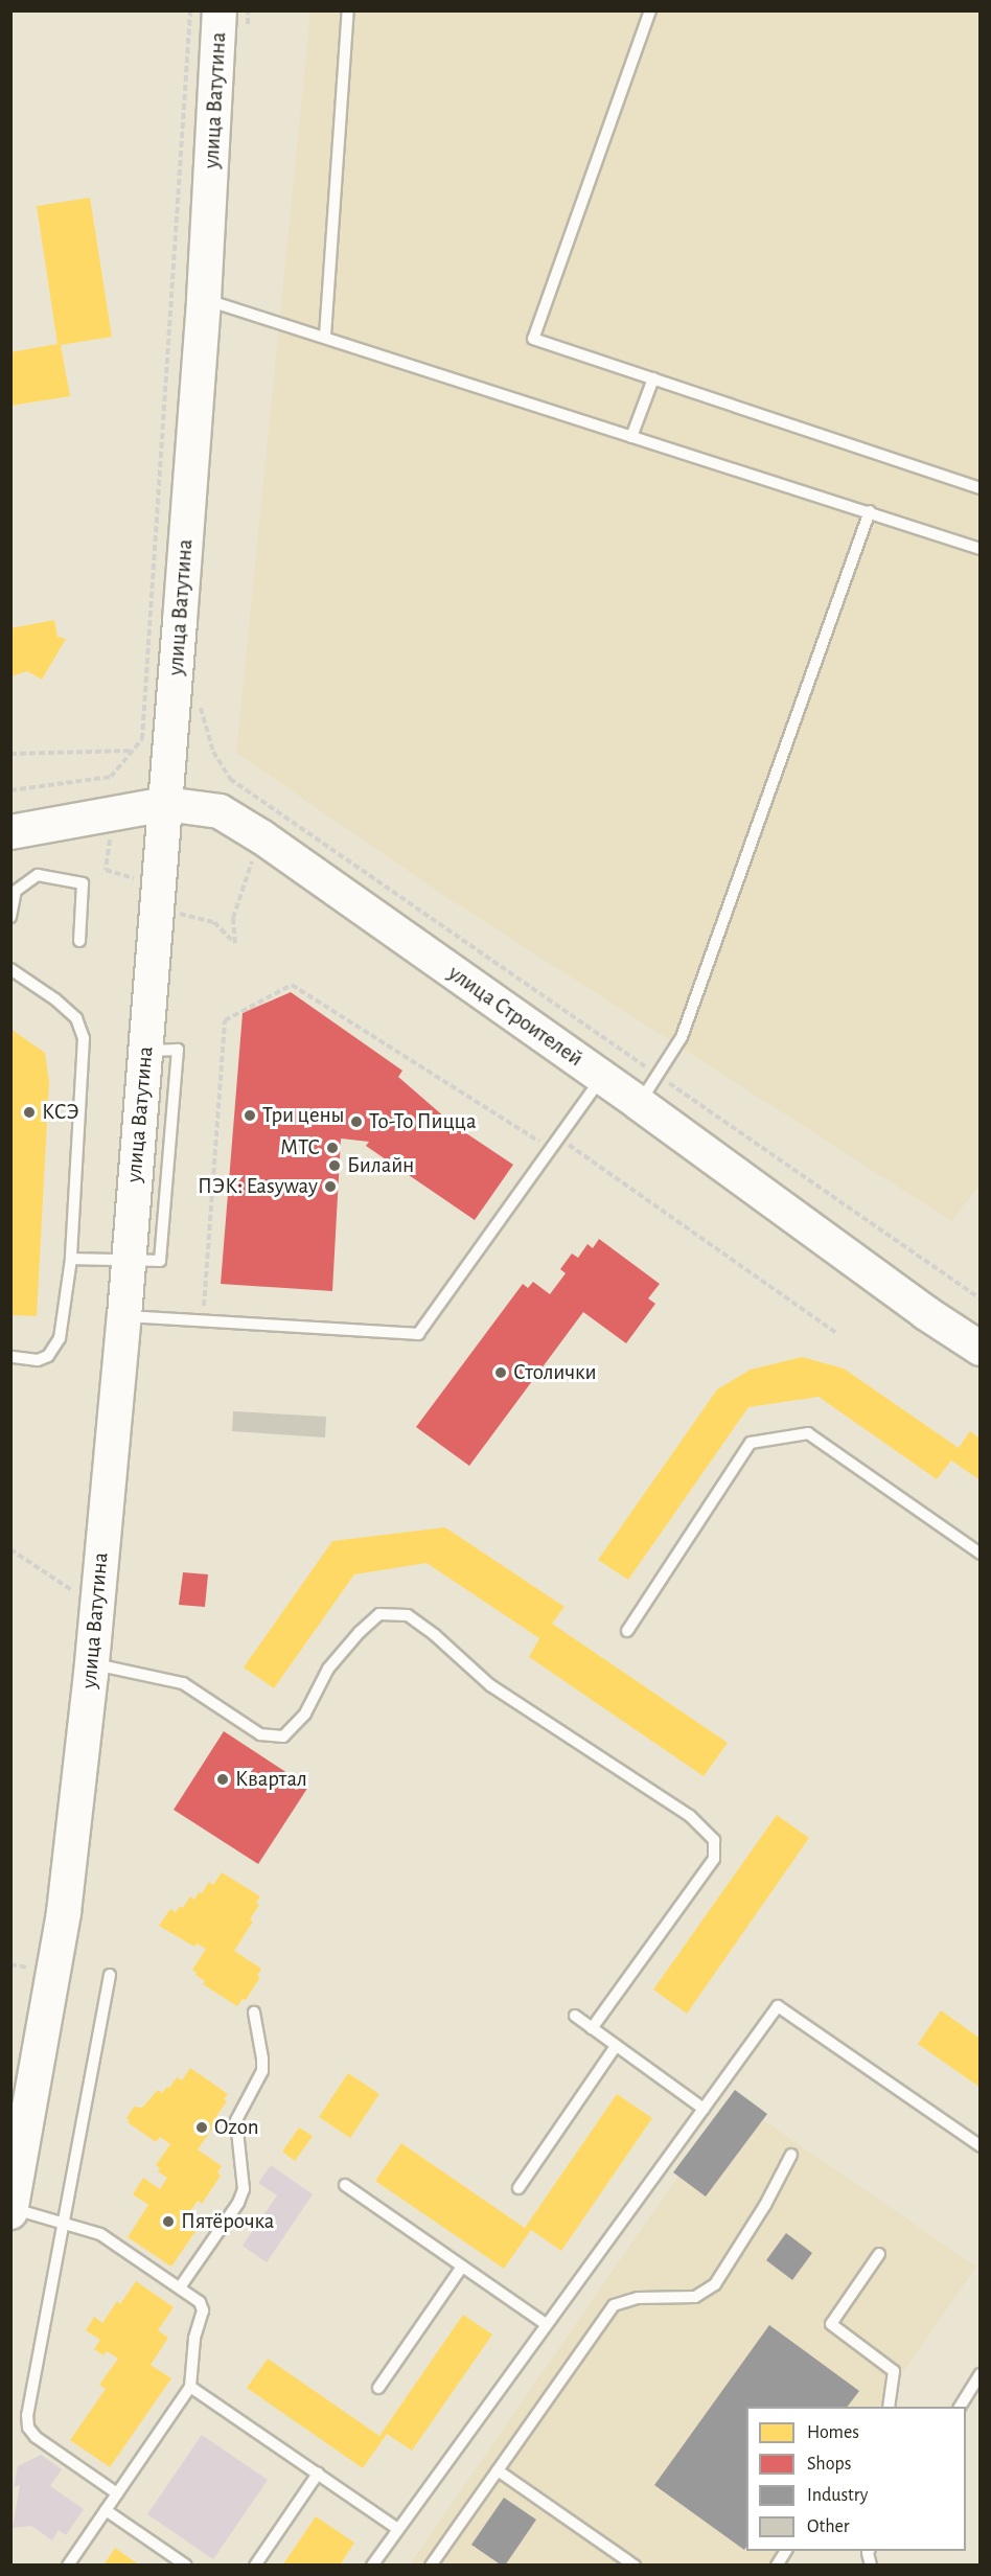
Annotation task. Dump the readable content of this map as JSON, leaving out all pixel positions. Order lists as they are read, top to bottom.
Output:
{
  "streets": {
    "main road": ["улица Ватутина", "улица Строителей"]
  },
  "crossings": [
    ["улица Ватутина", "улица Строителей"]
  ],
  "places": [
    "КСЭ",
    "Три цены",
    "То-То Пицца",
    "МТС",
    "Билайн",
    "ПЭК: Easyway",
    "Столички",
    "Квартал",
    "Ozon",
    "Пятёрочка"
  ],
  "legend": [
    "Homes",
    "Shops",
    "Industry",
    "Other"
  ]
}
